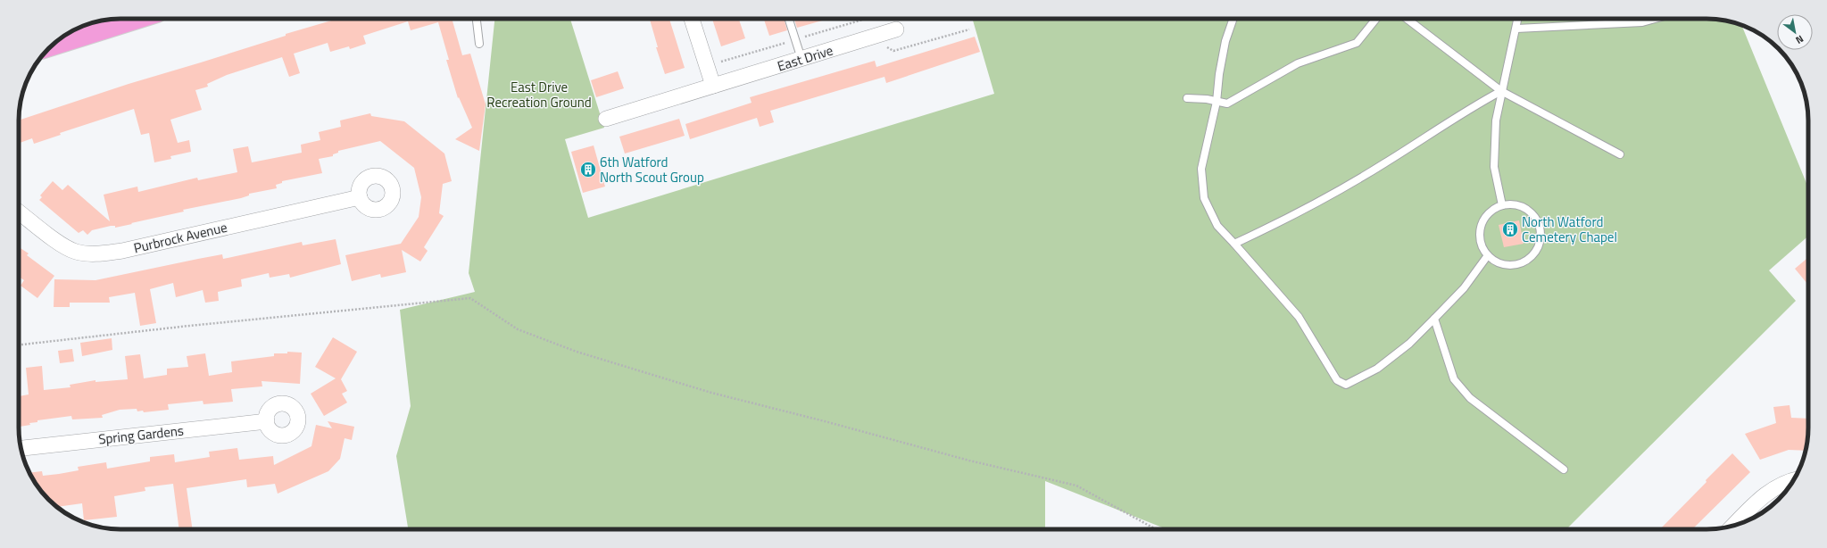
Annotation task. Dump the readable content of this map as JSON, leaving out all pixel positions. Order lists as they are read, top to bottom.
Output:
{
  "streets": {
    "street": ["East Drive", "Purbrock Avenue", "Spring Gardens"]
  },
  "parks": ["East Drive Recreation Ground"],
  "places": {
    "building": ["6th Watford North Scout Group", "North Watford Cemetery Chapel"]
  },
  "north": "bottom right"
}
